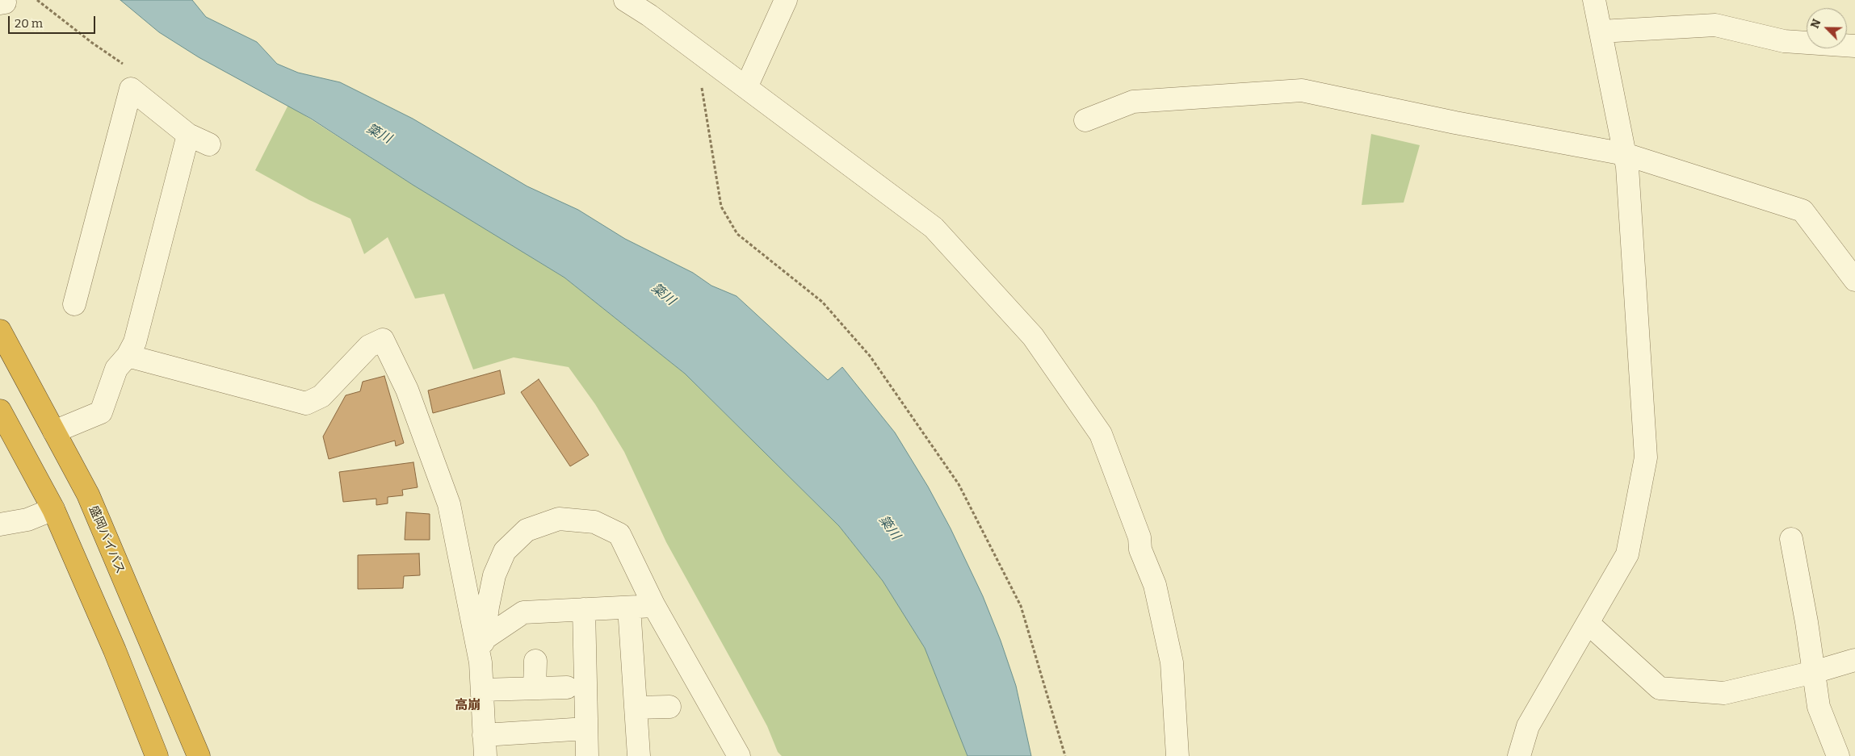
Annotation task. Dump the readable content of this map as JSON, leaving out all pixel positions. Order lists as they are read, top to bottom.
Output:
{
  "streets": {
    "highway": ["盛岡バイパス"]
  },
  "districts": ["高崩"],
  "water": ["簗川"],
  "scale_bar": "20 m",
  "north": "top left"
}
